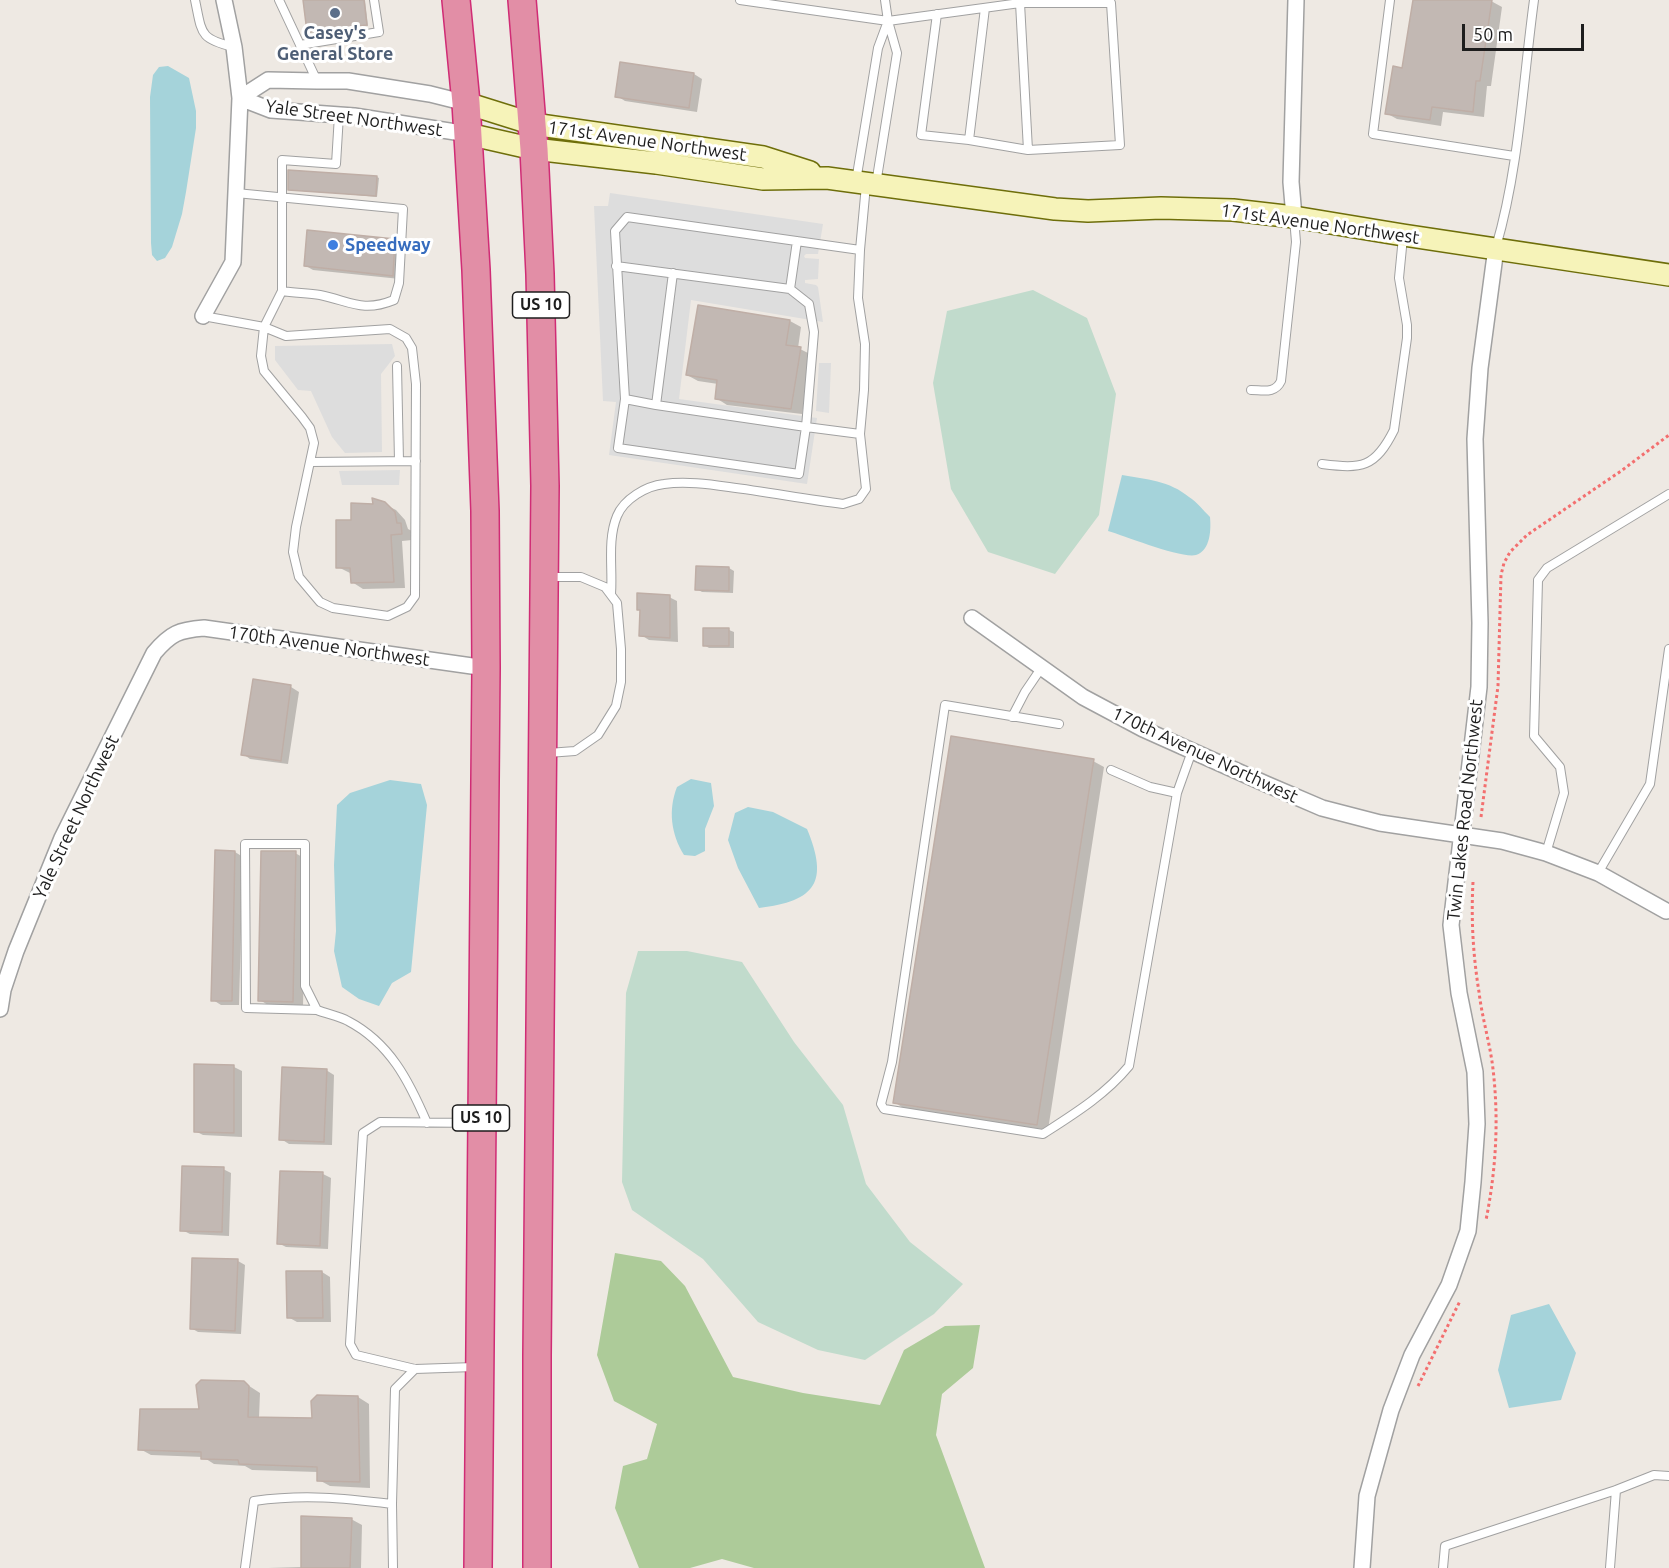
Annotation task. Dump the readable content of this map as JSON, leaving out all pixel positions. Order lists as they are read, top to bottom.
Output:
{
  "streets": {
    "highway": ["US 10"],
    "street": [
      "Yale Street Northwest",
      "171st Avenue Northwest",
      "170th Avenue Northwest",
      "Twin Lakes Road Northwest"
    ]
  },
  "crossings": [
    ["Yale Street Northwest", "171st Avenue Northwest"],
    ["Yale Street Northwest", "US 10"],
    ["Yale Street Northwest", "170th Avenue Northwest"],
    ["171st Avenue Northwest", "US 10"],
    ["171st Avenue Northwest", "Twin Lakes Road Northwest"],
    ["US 10", "170th Avenue Northwest"],
    ["170th Avenue Northwest", "Twin Lakes Road Northwest"]
  ],
  "places": ["Casey's General Store", "Speedway"],
  "scale_bar": "50 m"
}
